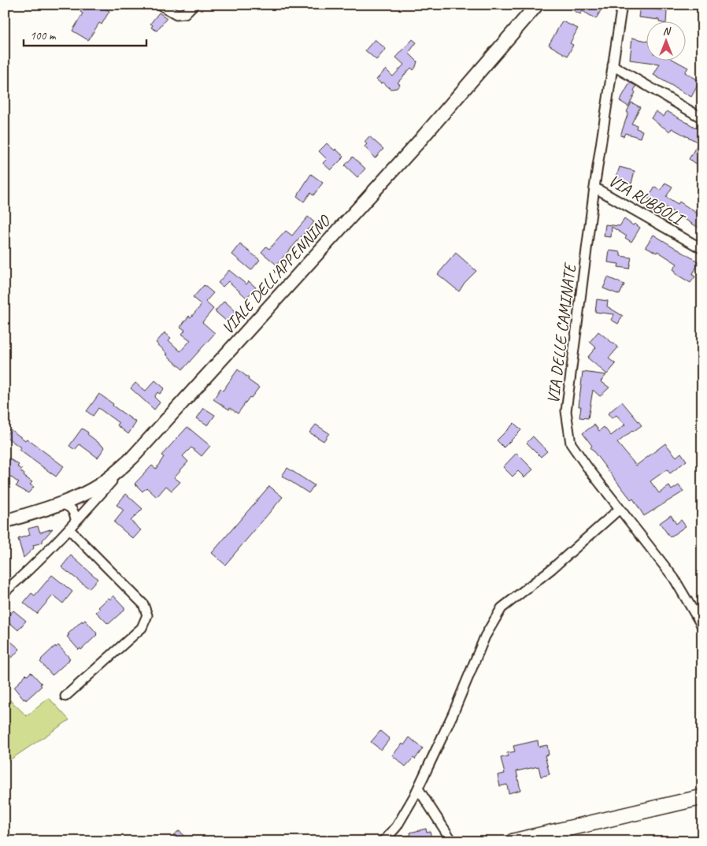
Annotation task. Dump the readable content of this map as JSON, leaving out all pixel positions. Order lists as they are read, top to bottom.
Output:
{
  "streets": {
    "main road": ["VIALE DELL'APPENNINO"],
    "street": ["VIA RUBBOLI", "VIA DELLE CAMINATE"]
  },
  "crossings": [
    ["VIA RUBBOLI", "VIA DELLE CAMINATE"]
  ],
  "scale_bar": "100 m",
  "north": "top"
}
